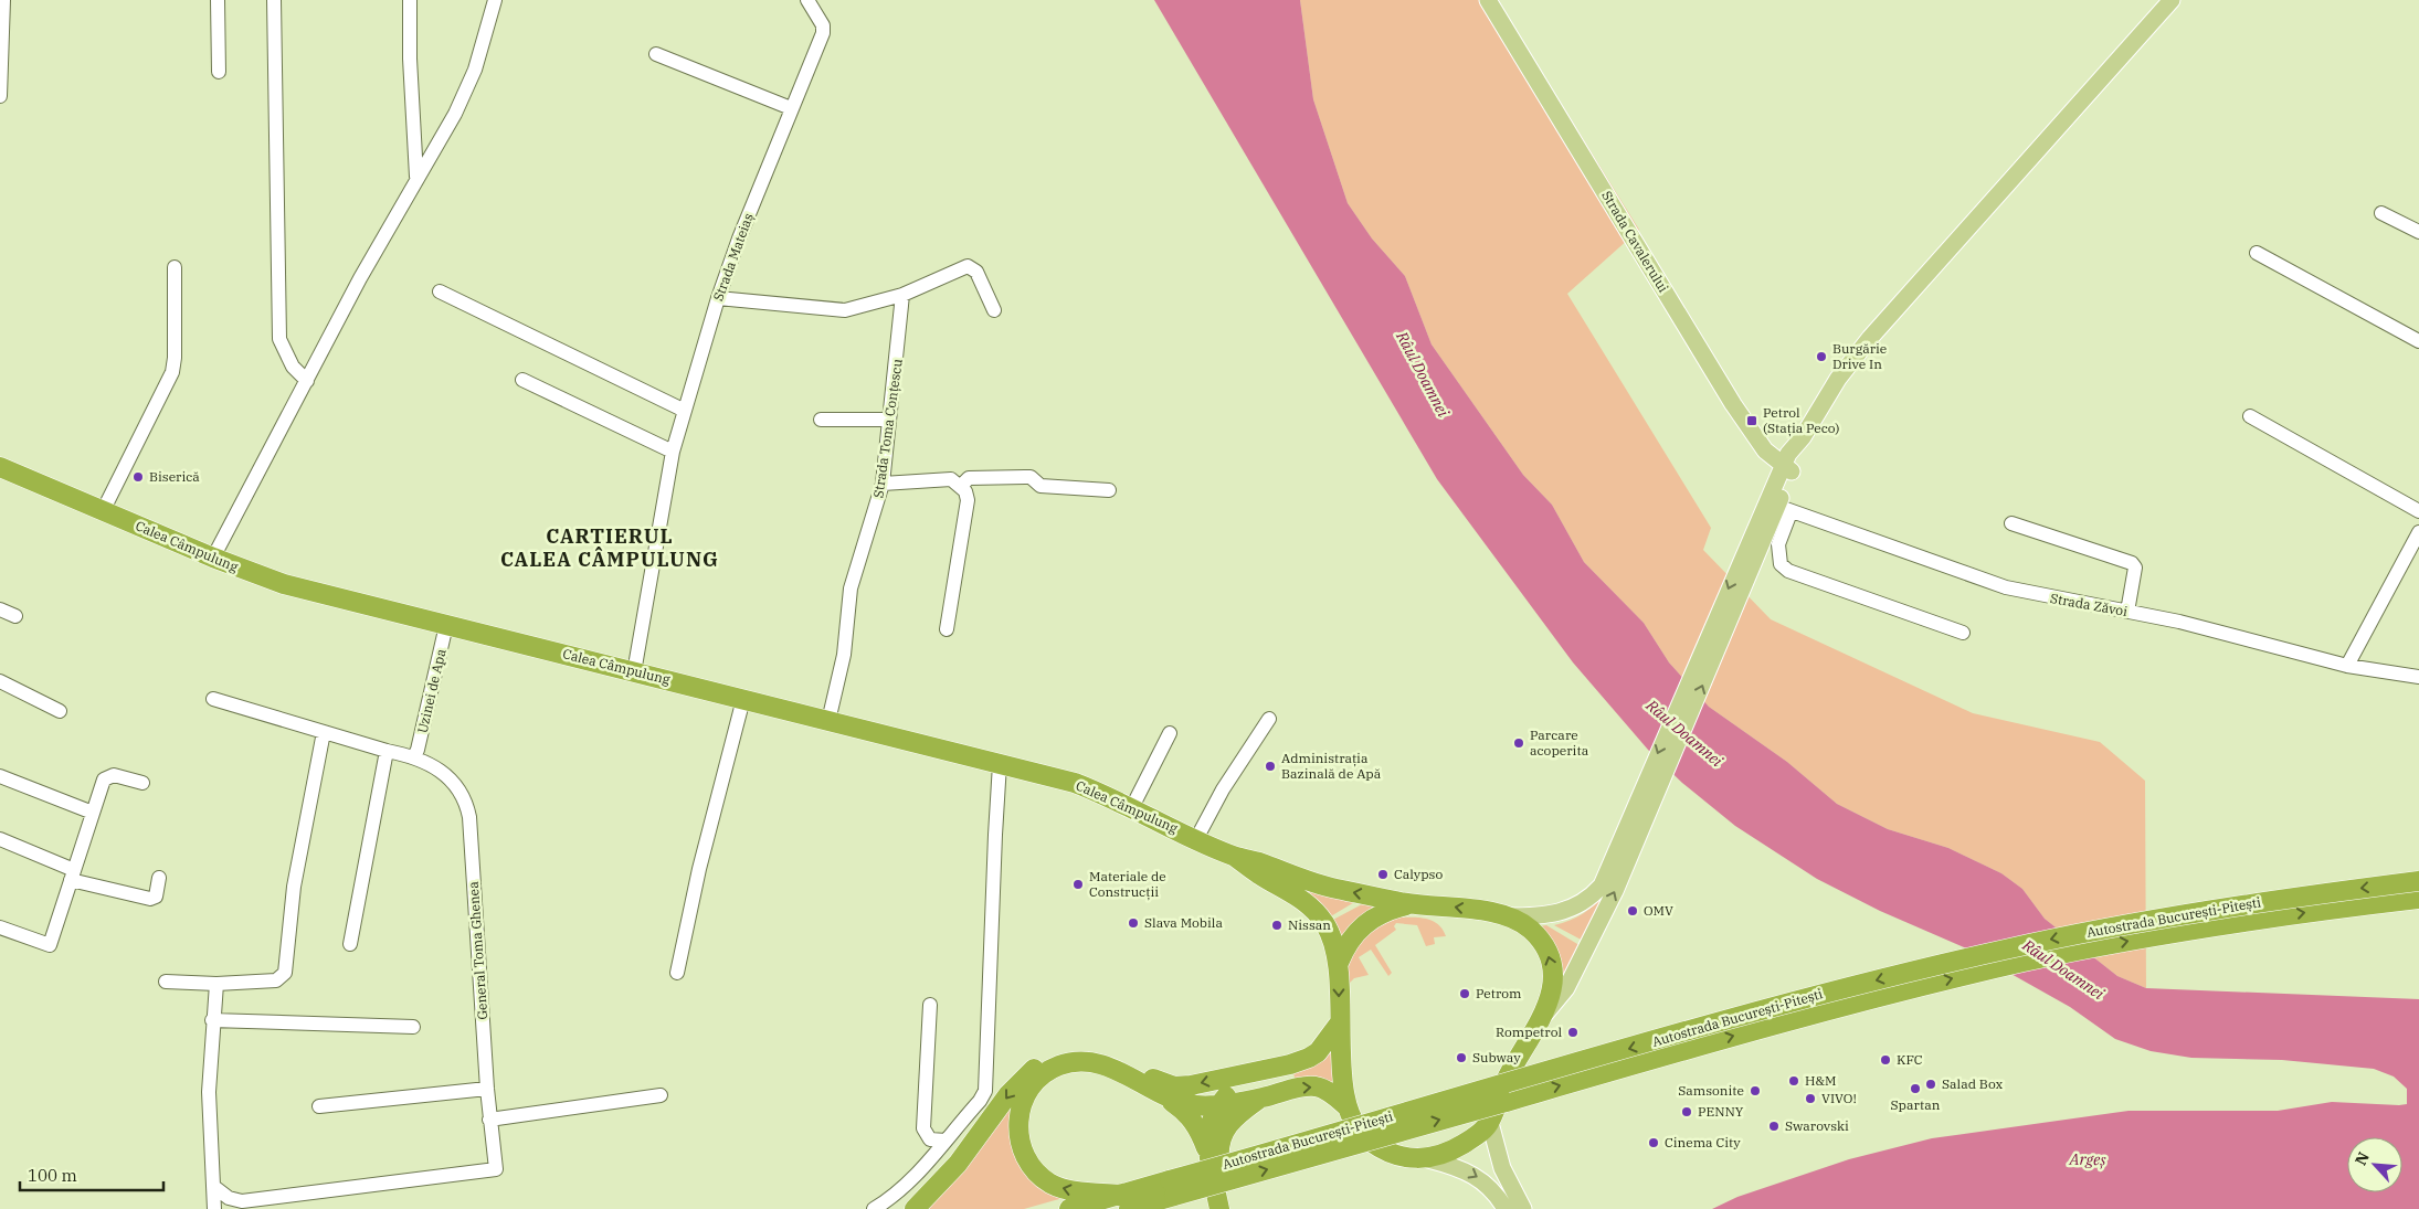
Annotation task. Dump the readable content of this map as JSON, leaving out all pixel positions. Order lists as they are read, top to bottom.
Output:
{
  "streets": {
    "highway": ["Calea Câmpulung", "Autostrada București-Pitești"],
    "main road": ["Strada Cavalerului"],
    "street": [
      "Strada Mateiaș",
      "Strada Toma Conțescu",
      "Strada Zăvoi",
      "Uzinei de Apa",
      "General Toma Ghenea"
    ]
  },
  "crossings": [
    ["Strada Mateiaș", "Calea Câmpulung"],
    ["Strada Toma Conțescu", "Calea Câmpulung"],
    ["Calea Câmpulung", "Uzinei de Apa"],
    ["Uzinei de Apa", "General Toma Ghenea"]
  ],
  "districts": ["CARTIERUL CALEA CÂMPULUNG"],
  "water": ["Râul Doamnei", "Argeș"],
  "places": {
    "other": [
      "Burgărie Drive In",
      "Biserică",
      "Parcare acoperita",
      "Administrația Bazinală de Apă",
      "Calypso",
      "Materiale de Construcții",
      "OMV",
      "Slava Mobila",
      "Nissan",
      "Petrom",
      "Rompetrol",
      "Subway",
      "KFC",
      "H&M",
      "Salad Box",
      "Spartan",
      "Samsonite",
      "VIVO!",
      "PENNY",
      "Swarovski",
      "Cinema City"
    ],
    "transit": ["Petrol (Stația Peco)"]
  },
  "scale_bar": "100 m",
  "north": "top left"
}
